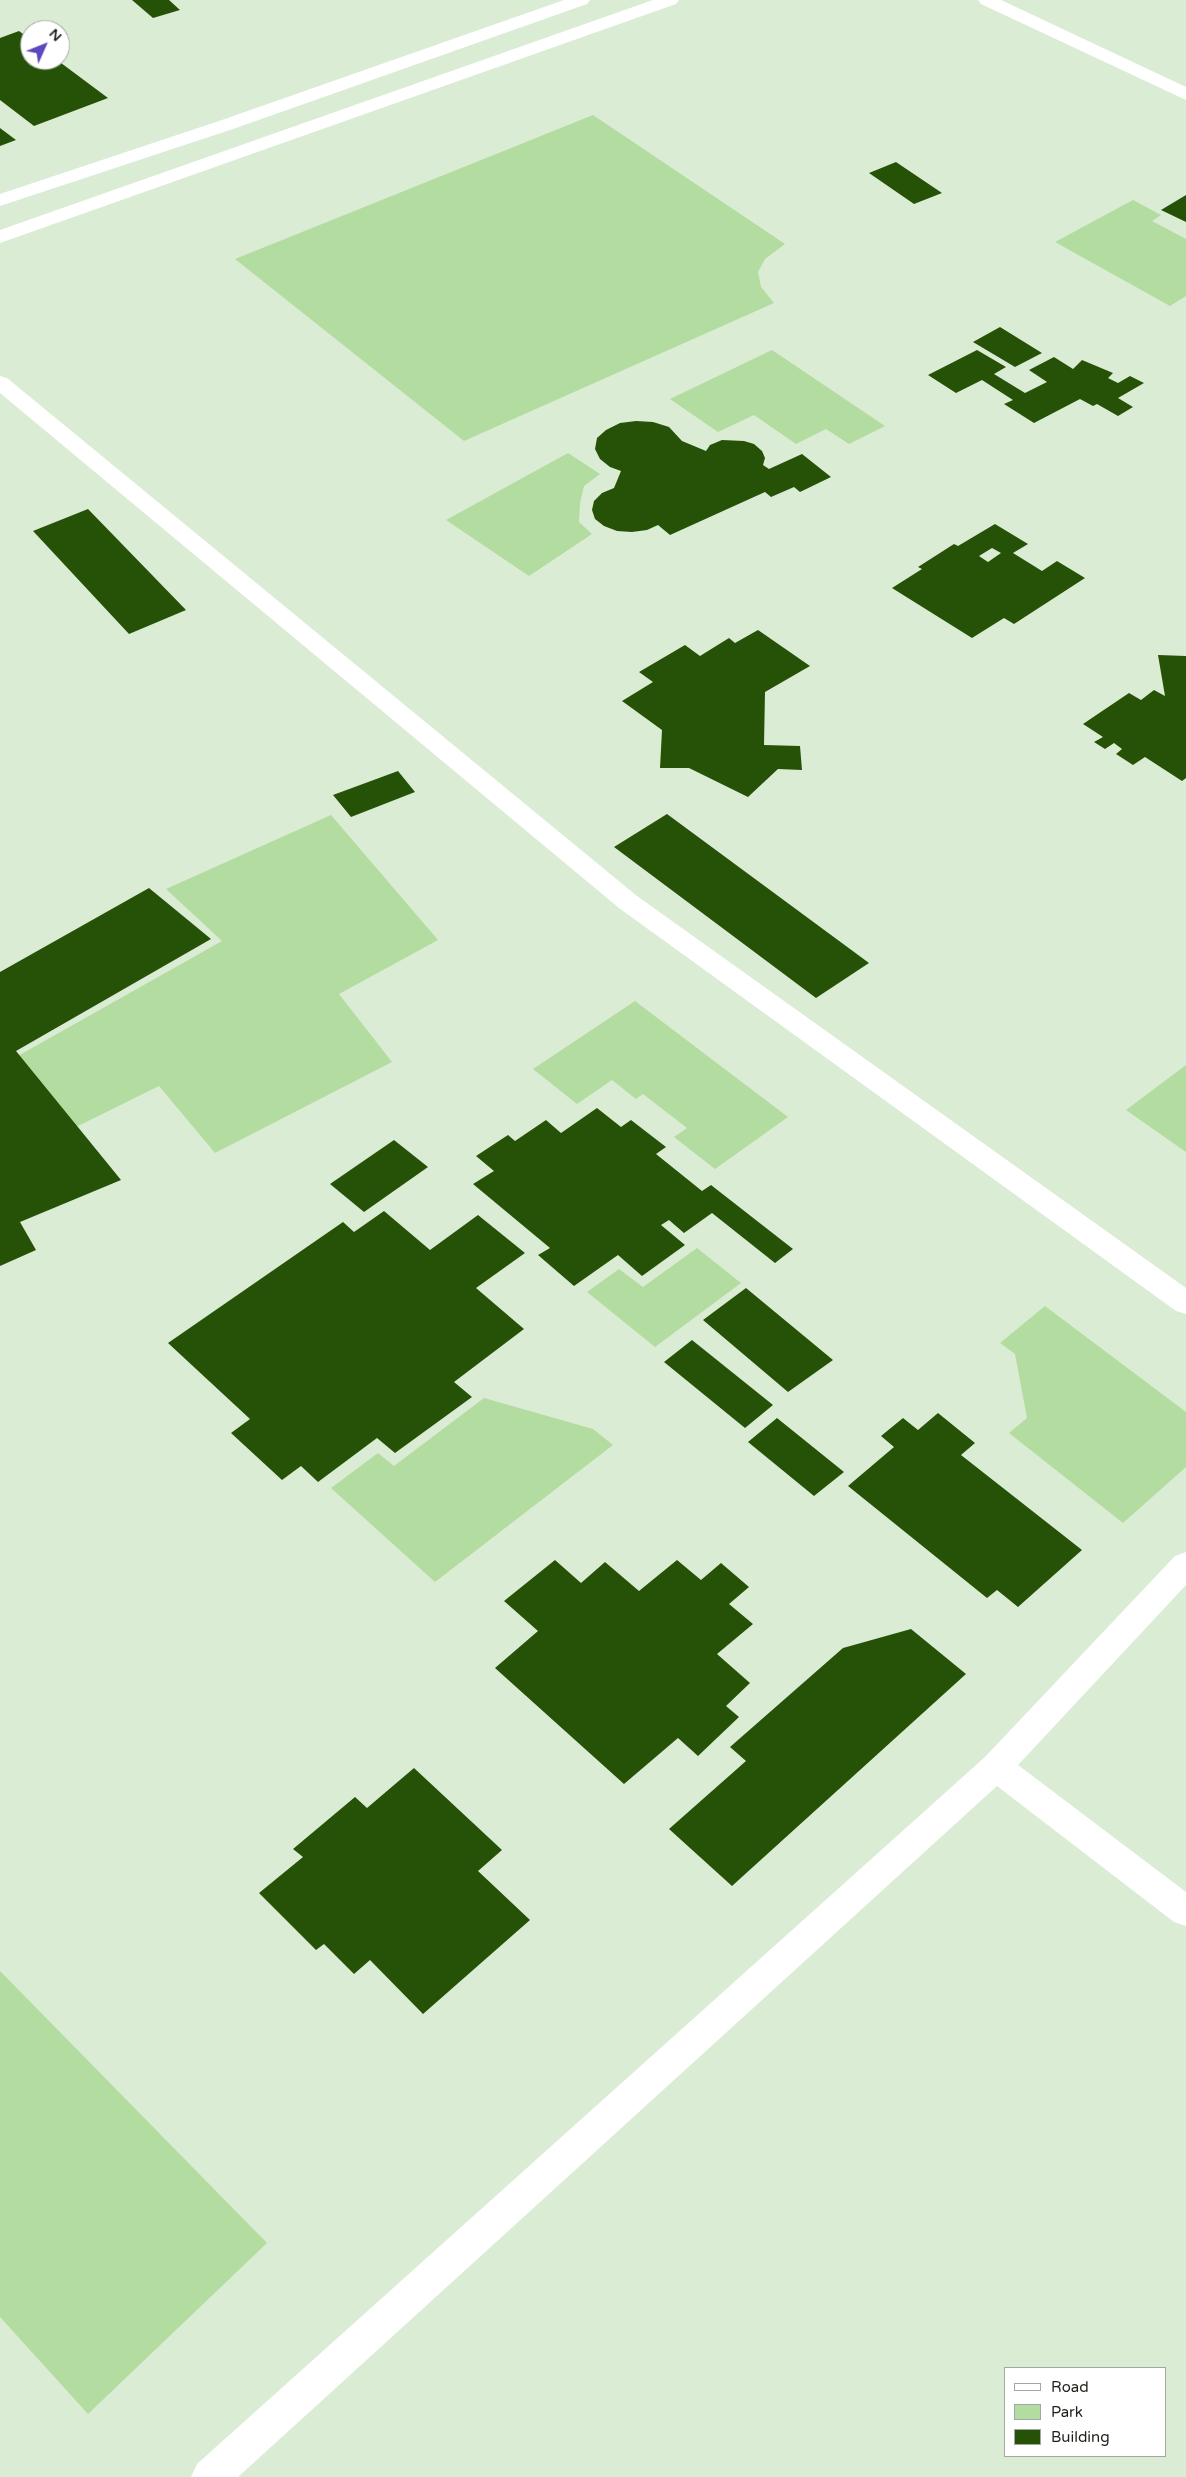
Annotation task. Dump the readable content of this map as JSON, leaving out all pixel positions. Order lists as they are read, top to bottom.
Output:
{
  "legend": ["Road", "Park", "Building"],
  "north": "top right"
}
